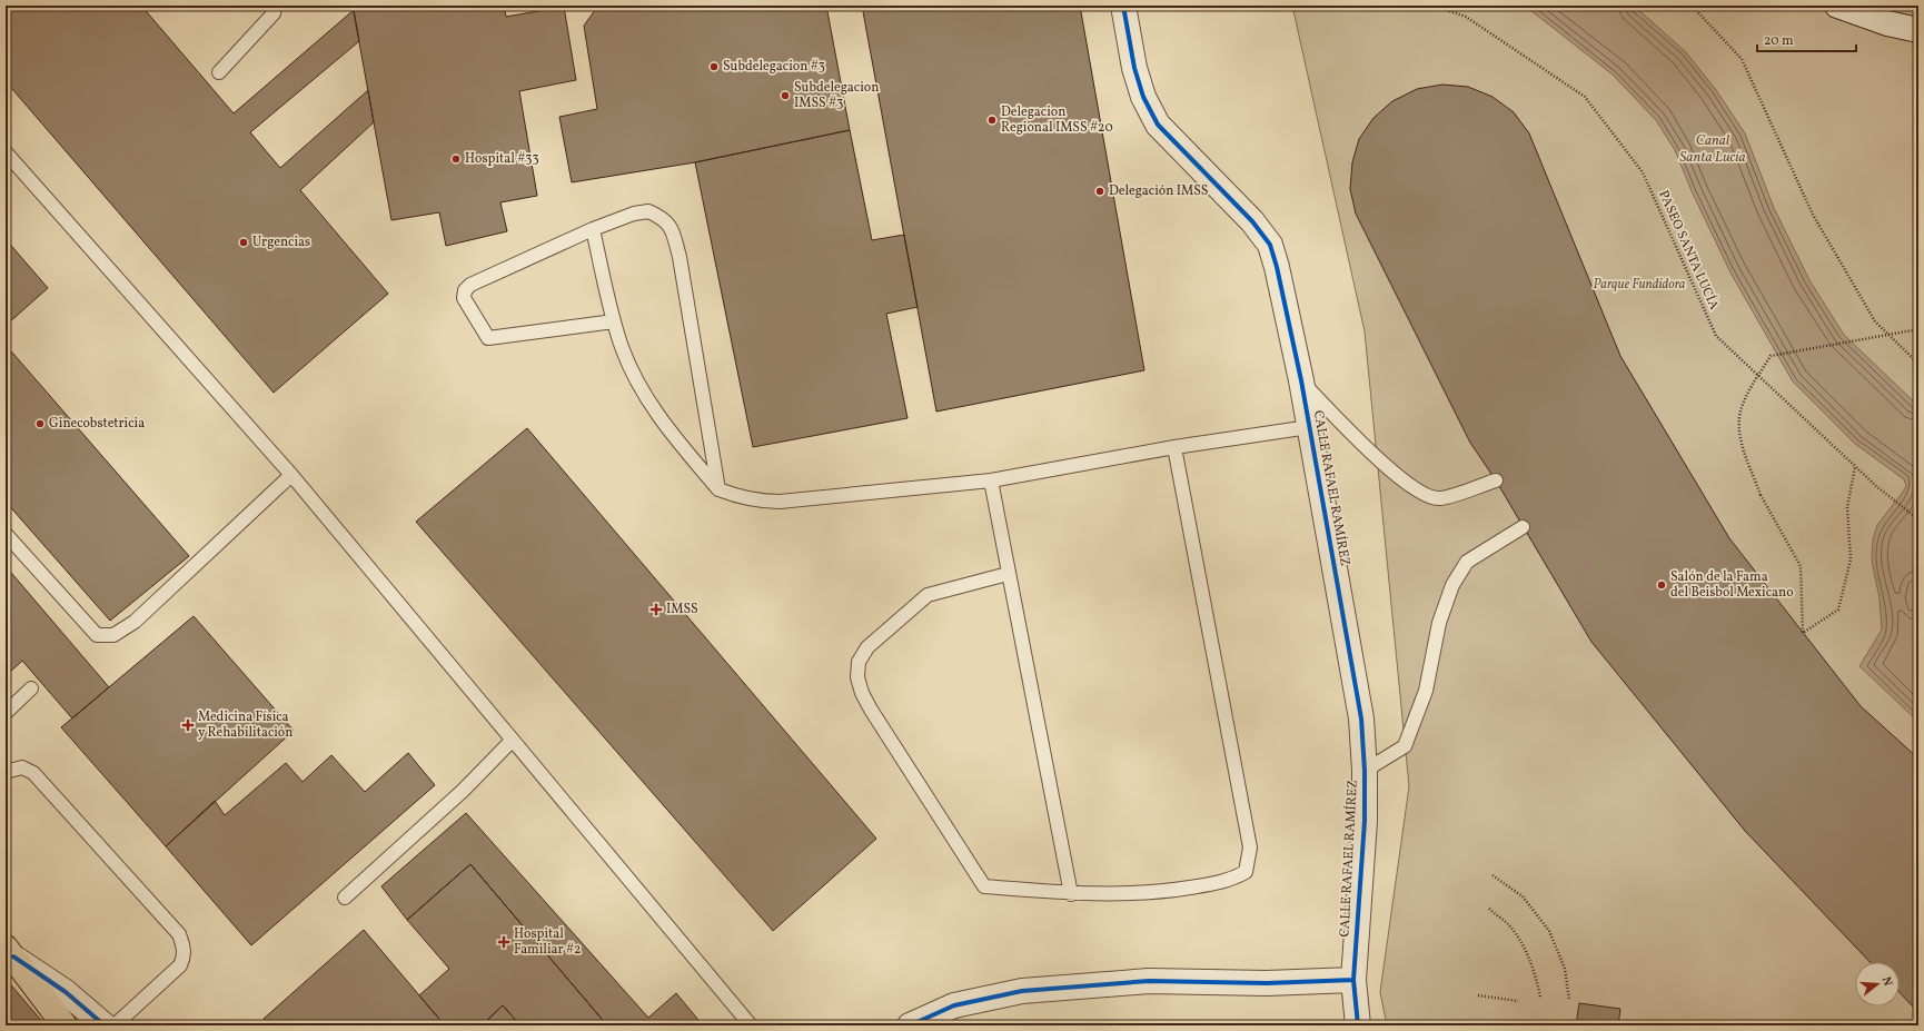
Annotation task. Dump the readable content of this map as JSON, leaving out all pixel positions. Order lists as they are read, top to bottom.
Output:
{
  "streets": {
    "street": ["CALLE RAFAEL RAMÍREZ"],
    "path": ["PASEO SANTA LUCÍA"]
  },
  "water": ["Canal Santa Lucía"],
  "parks": ["Parque Fundidora"],
  "places": {
    "other": [
      "Subdelegacion #3",
      "Subdelegacion IMSS #3",
      "Delegacion Regional IMSS #20",
      "Hospital #33",
      "Delegación IMSS",
      "Urgencias",
      "Ginecobstetricia",
      "Salón de la Fama del Beisbol Mexicano"
    ],
    "health": ["IMSS", "Medicina Física y Rehabilitación", "Hospital Familiar #2"]
  },
  "scale_bar": "20 m",
  "north": "right"
}
